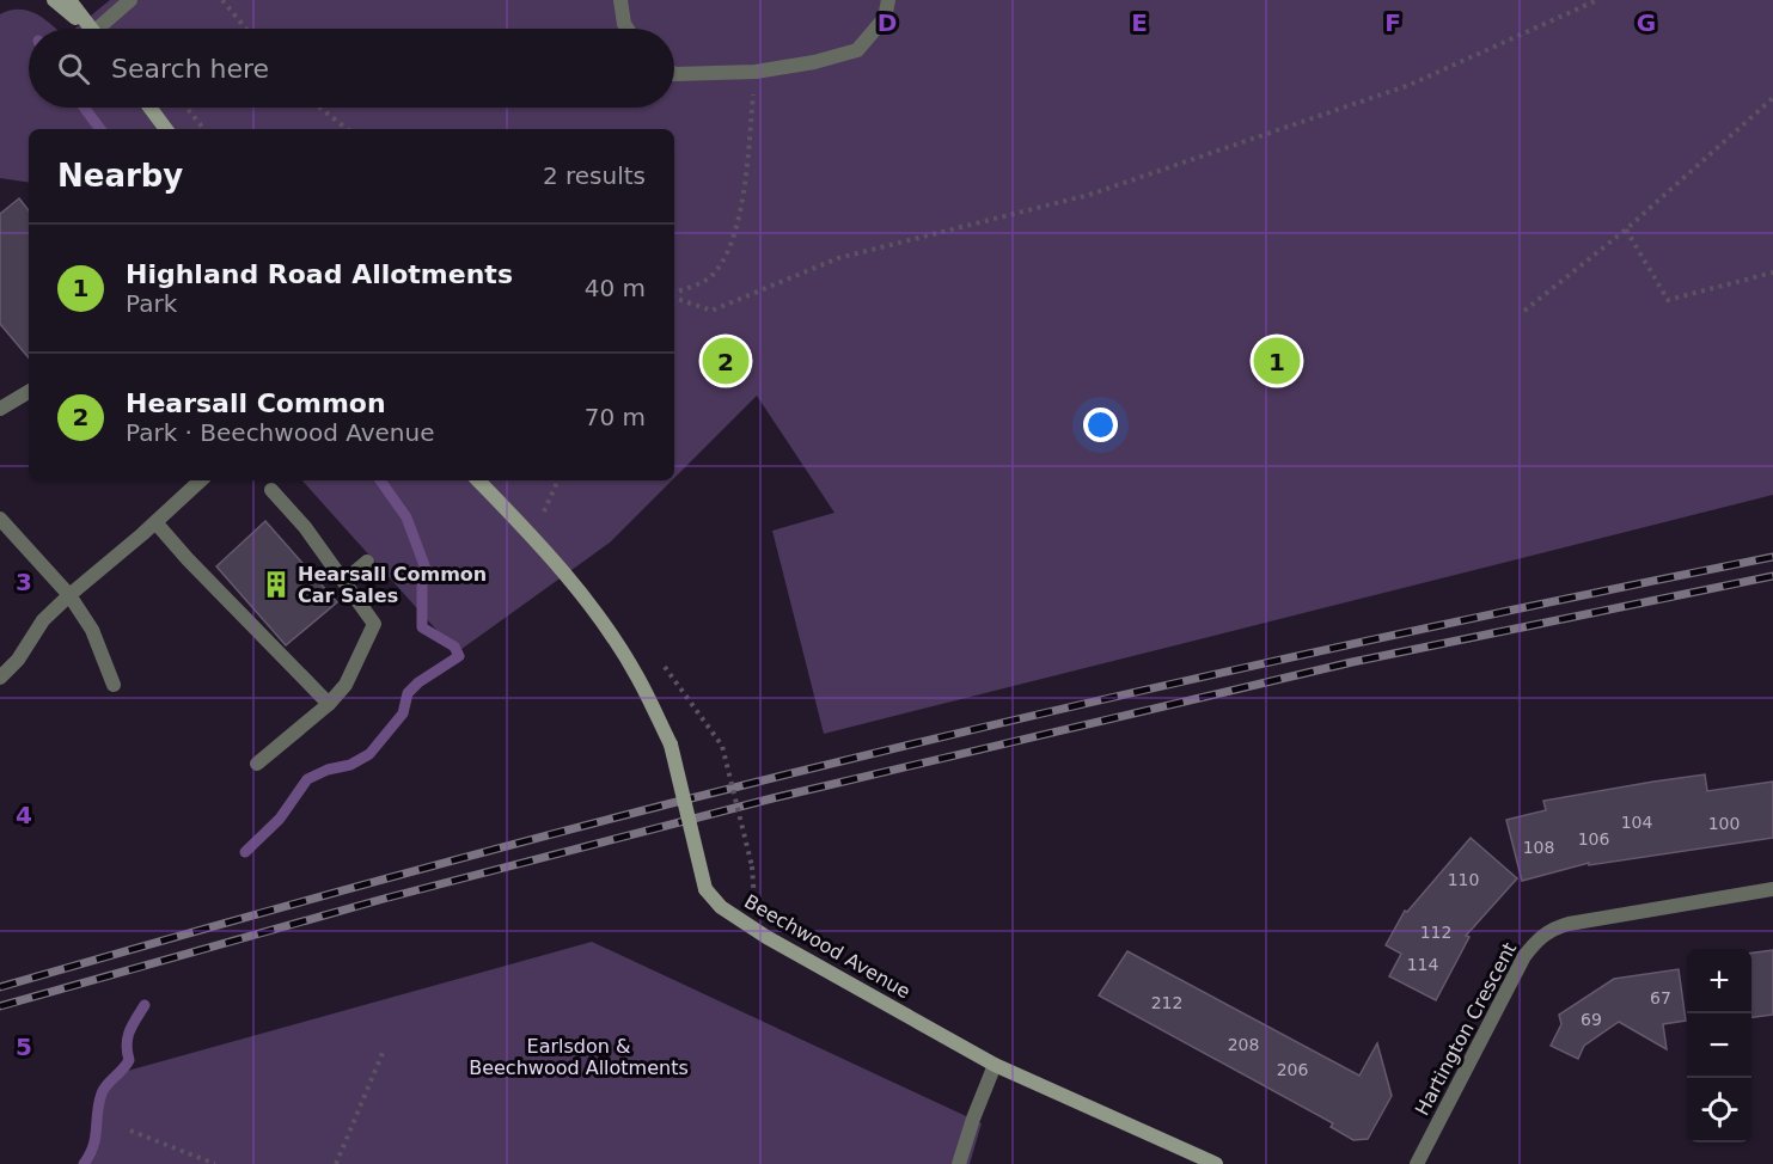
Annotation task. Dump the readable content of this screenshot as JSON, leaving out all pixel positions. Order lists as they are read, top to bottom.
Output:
{
  "streets": {
    "street": ["Beechwood Avenue", "Hartington Crescent"]
  },
  "parks": ["Earlsdon & Beechwood Allotments"],
  "places": {
    "building": ["Hearsall Common Car Sales"]
  },
  "house_numbers": [
    "104",
    "100",
    "106",
    "108",
    "110",
    "112",
    "114",
    "67",
    "212",
    "69",
    "208",
    "206"
  ],
  "page": {
    "search": "Search here",
    "heading": ["Nearby", "2 results"],
    "list": [
      {
        "mark": "1",
        "name": "Highland Road Allotments",
        "note": "Park",
        "value": "40 m"
      },
      {
        "mark": "2",
        "name": "Hearsall Common",
        "note": "Park · Beechwood Avenue",
        "value": "70 m"
      }
    ],
    "pins": ["1", "2"],
    "map_buttons": ["+", "−"]
  },
  "grid": {
    "columns": [
      "D",
      "E",
      "F",
      "G"
    ],
    "rows": ["3", "4", "5"]
  }
}
